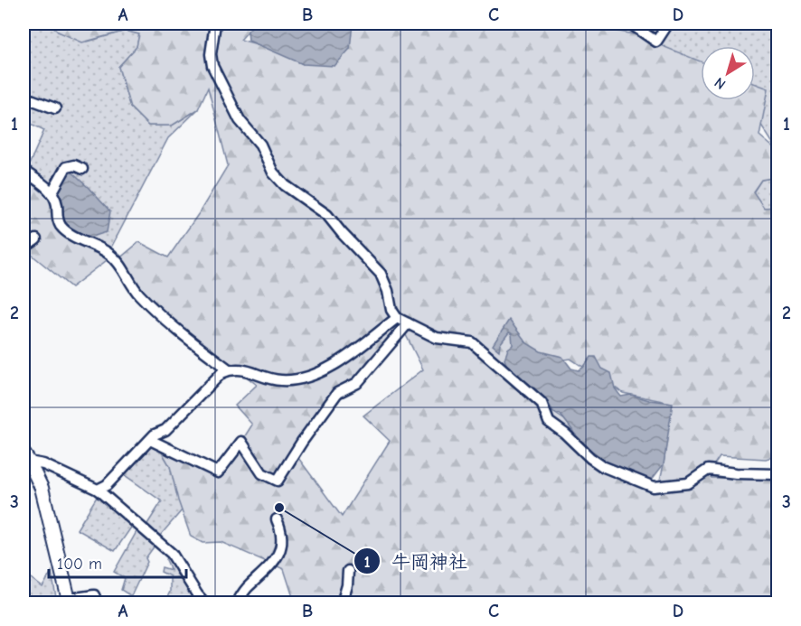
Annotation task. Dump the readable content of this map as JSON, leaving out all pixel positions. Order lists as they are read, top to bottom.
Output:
{
  "places": ["牛岡神社"],
  "scale_bar": "100 m",
  "north": "bottom left",
  "grid": {
    "columns": [
      "A",
      "B",
      "C",
      "D"
    ],
    "rows": ["1", "2", "3"]
  }
}
